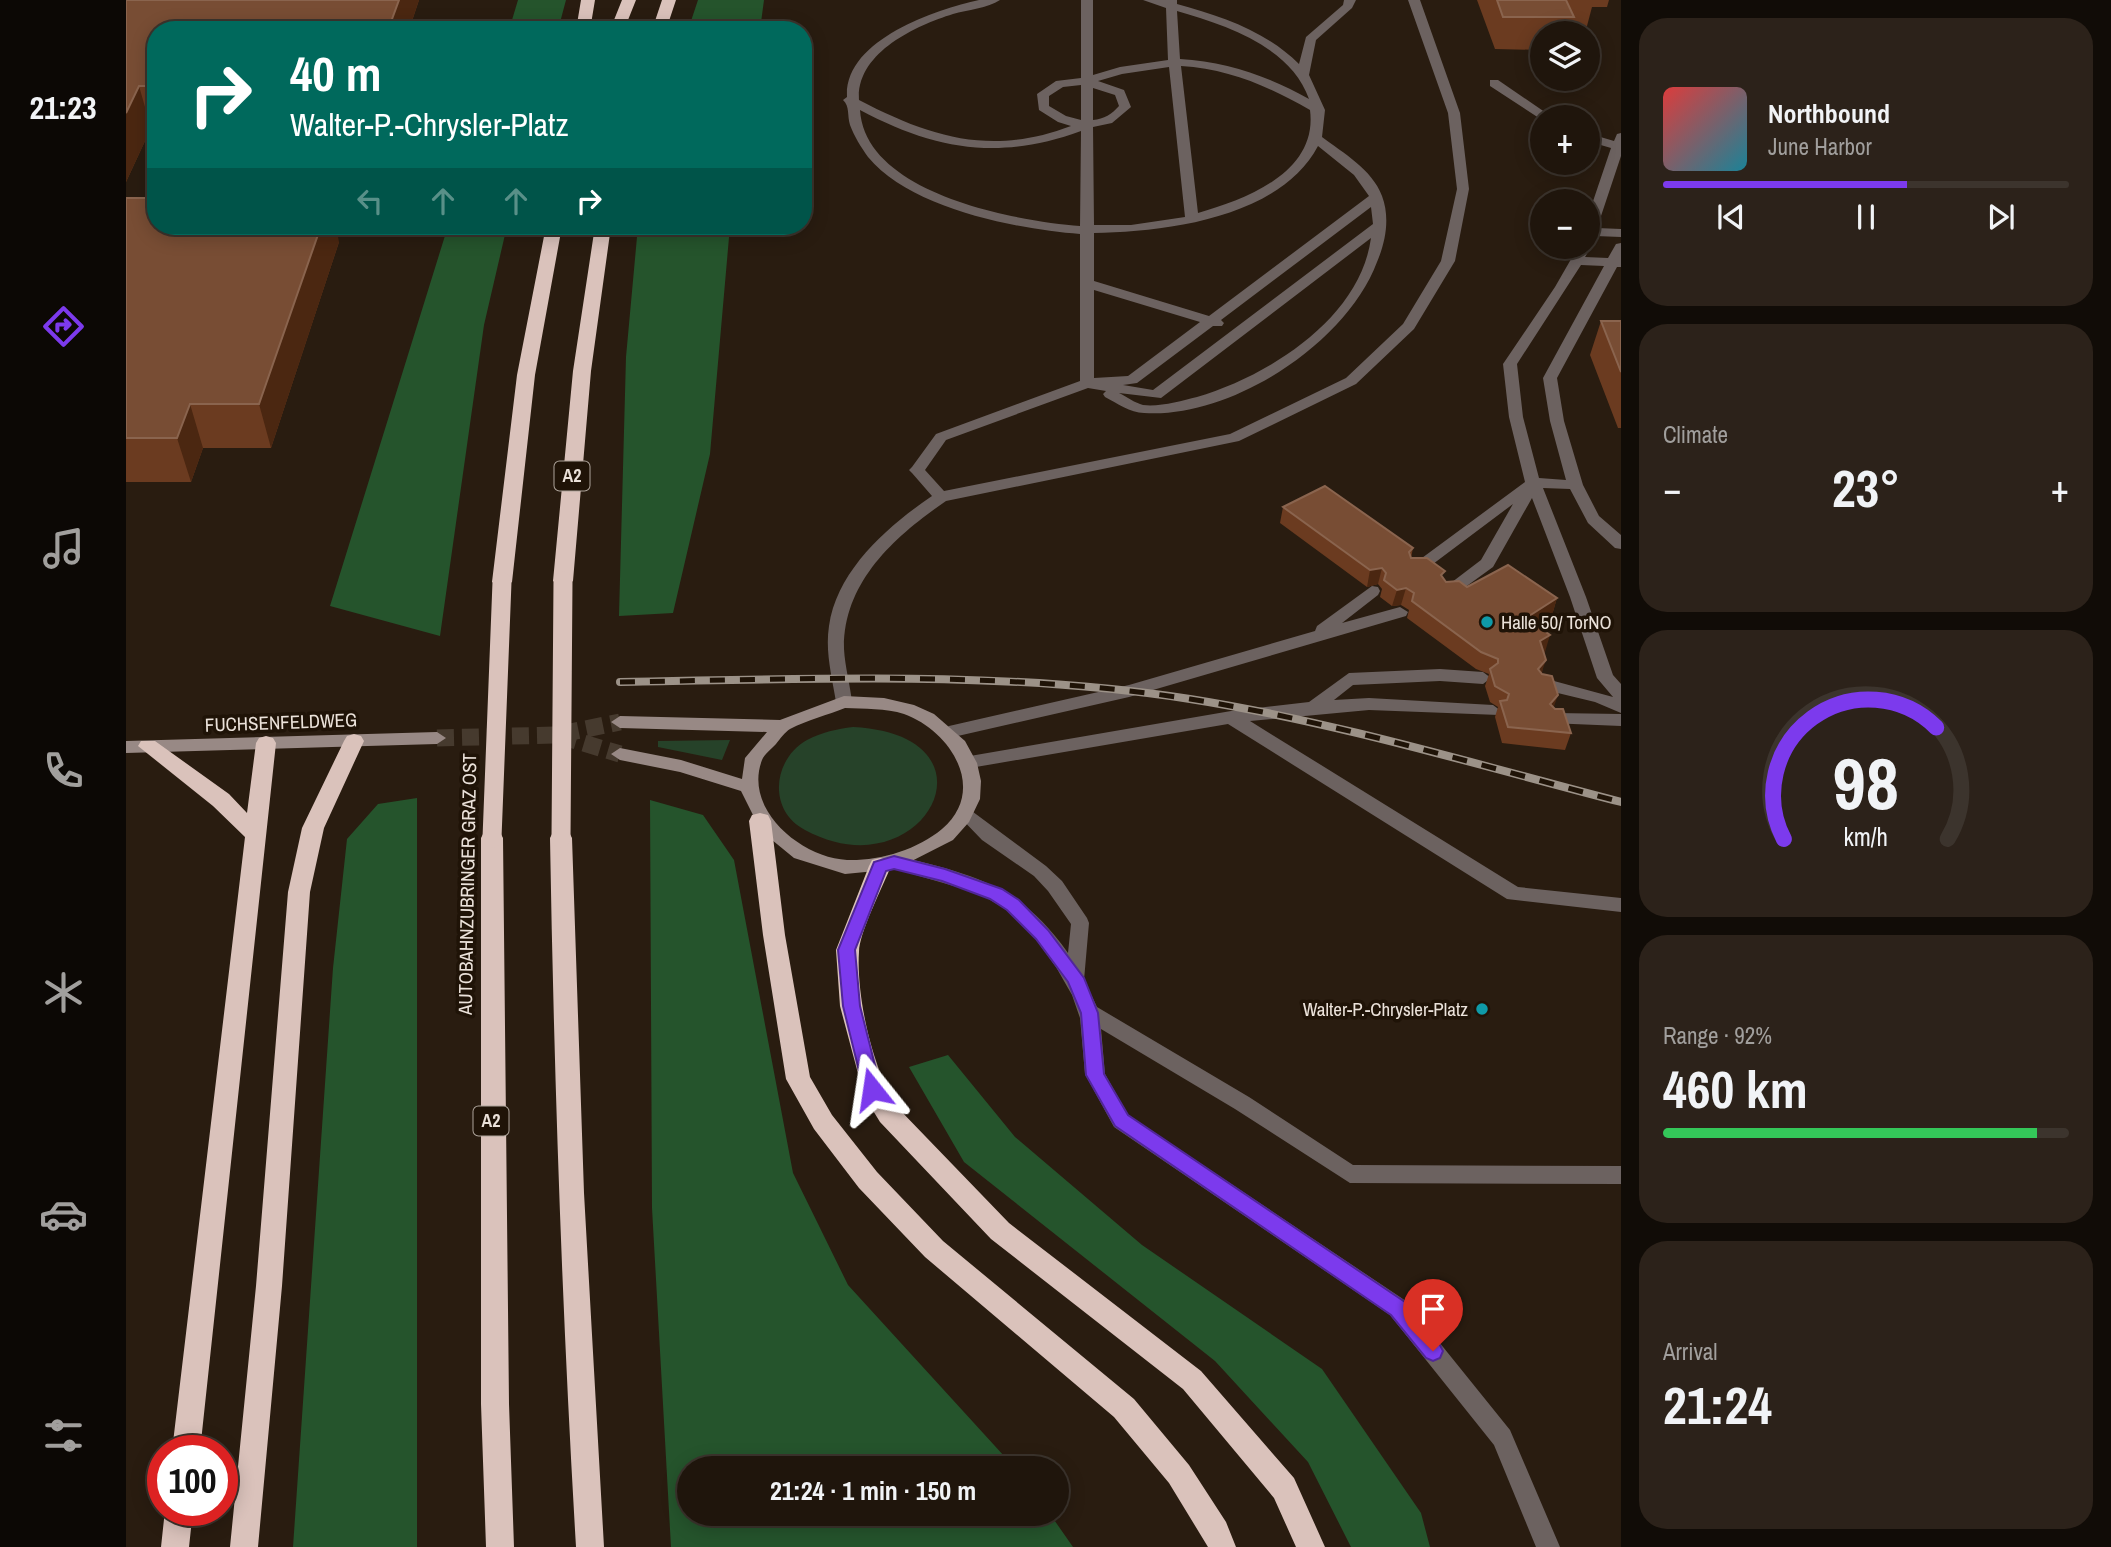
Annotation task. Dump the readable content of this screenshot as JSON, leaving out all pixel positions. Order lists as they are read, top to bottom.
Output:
{
  "streets": {
    "highway": ["A2", "AUTOBAHNZUBRINGER GRAZ OST"],
    "main road": ["FUCHSENFELDWEG"]
  },
  "places": ["Halle 50/ TorNO", "Walter-P.-Chrysler-Platz"],
  "page": {
    "tabs": "21:23",
    "map_buttons": ["+", "−"],
    "turn": ["40 m", "Walter-P.-Chrysler-Platz"],
    "song": ["Northbound", "June Harbor"],
    "tile": [
      "Climate",
      ["Range · 92%", "460 km"],
      ["Arrival", "21:24"]
    ],
    "heat": ["−", "23°", "+"],
    "limit": "100",
    "trip": "21:24 · 1 min · 150 m",
    "gauge": ["98", "km/h"]
  }
}
